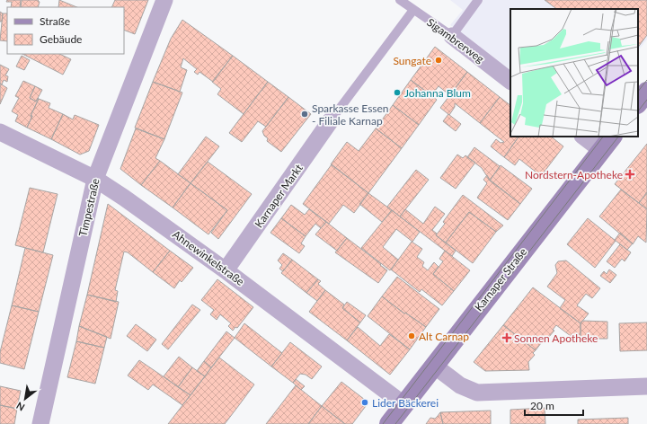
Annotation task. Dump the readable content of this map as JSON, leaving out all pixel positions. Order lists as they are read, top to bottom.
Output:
{
  "streets": {
    "main road": ["Karnaper Straße"],
    "street": [
      "Sigambrerweg",
      "Karnaper Markt",
      "Timpestraße",
      "Ahnewinkelstraße"
    ]
  },
  "crossings": [
    ["Karnaper Markt", "Ahnewinkelstraße"],
    ["Timpestraße", "Ahnewinkelstraße"],
    ["Ahnewinkelstraße", "Karnaper Straße"]
  ],
  "places": {
    "other": [
      "Sungate",
      "Johanna Blum",
      "Sparkasse Essen - Filiale Karnap",
      "Alt Carnap",
      "Lider Bäckerei"
    ],
    "health": ["Nordstern-Apotheke", "Sonnen Apotheke"]
  },
  "legend": ["Straße", "Gebäude"],
  "scale_bar": "20 m",
  "north": "bottom left"
}
